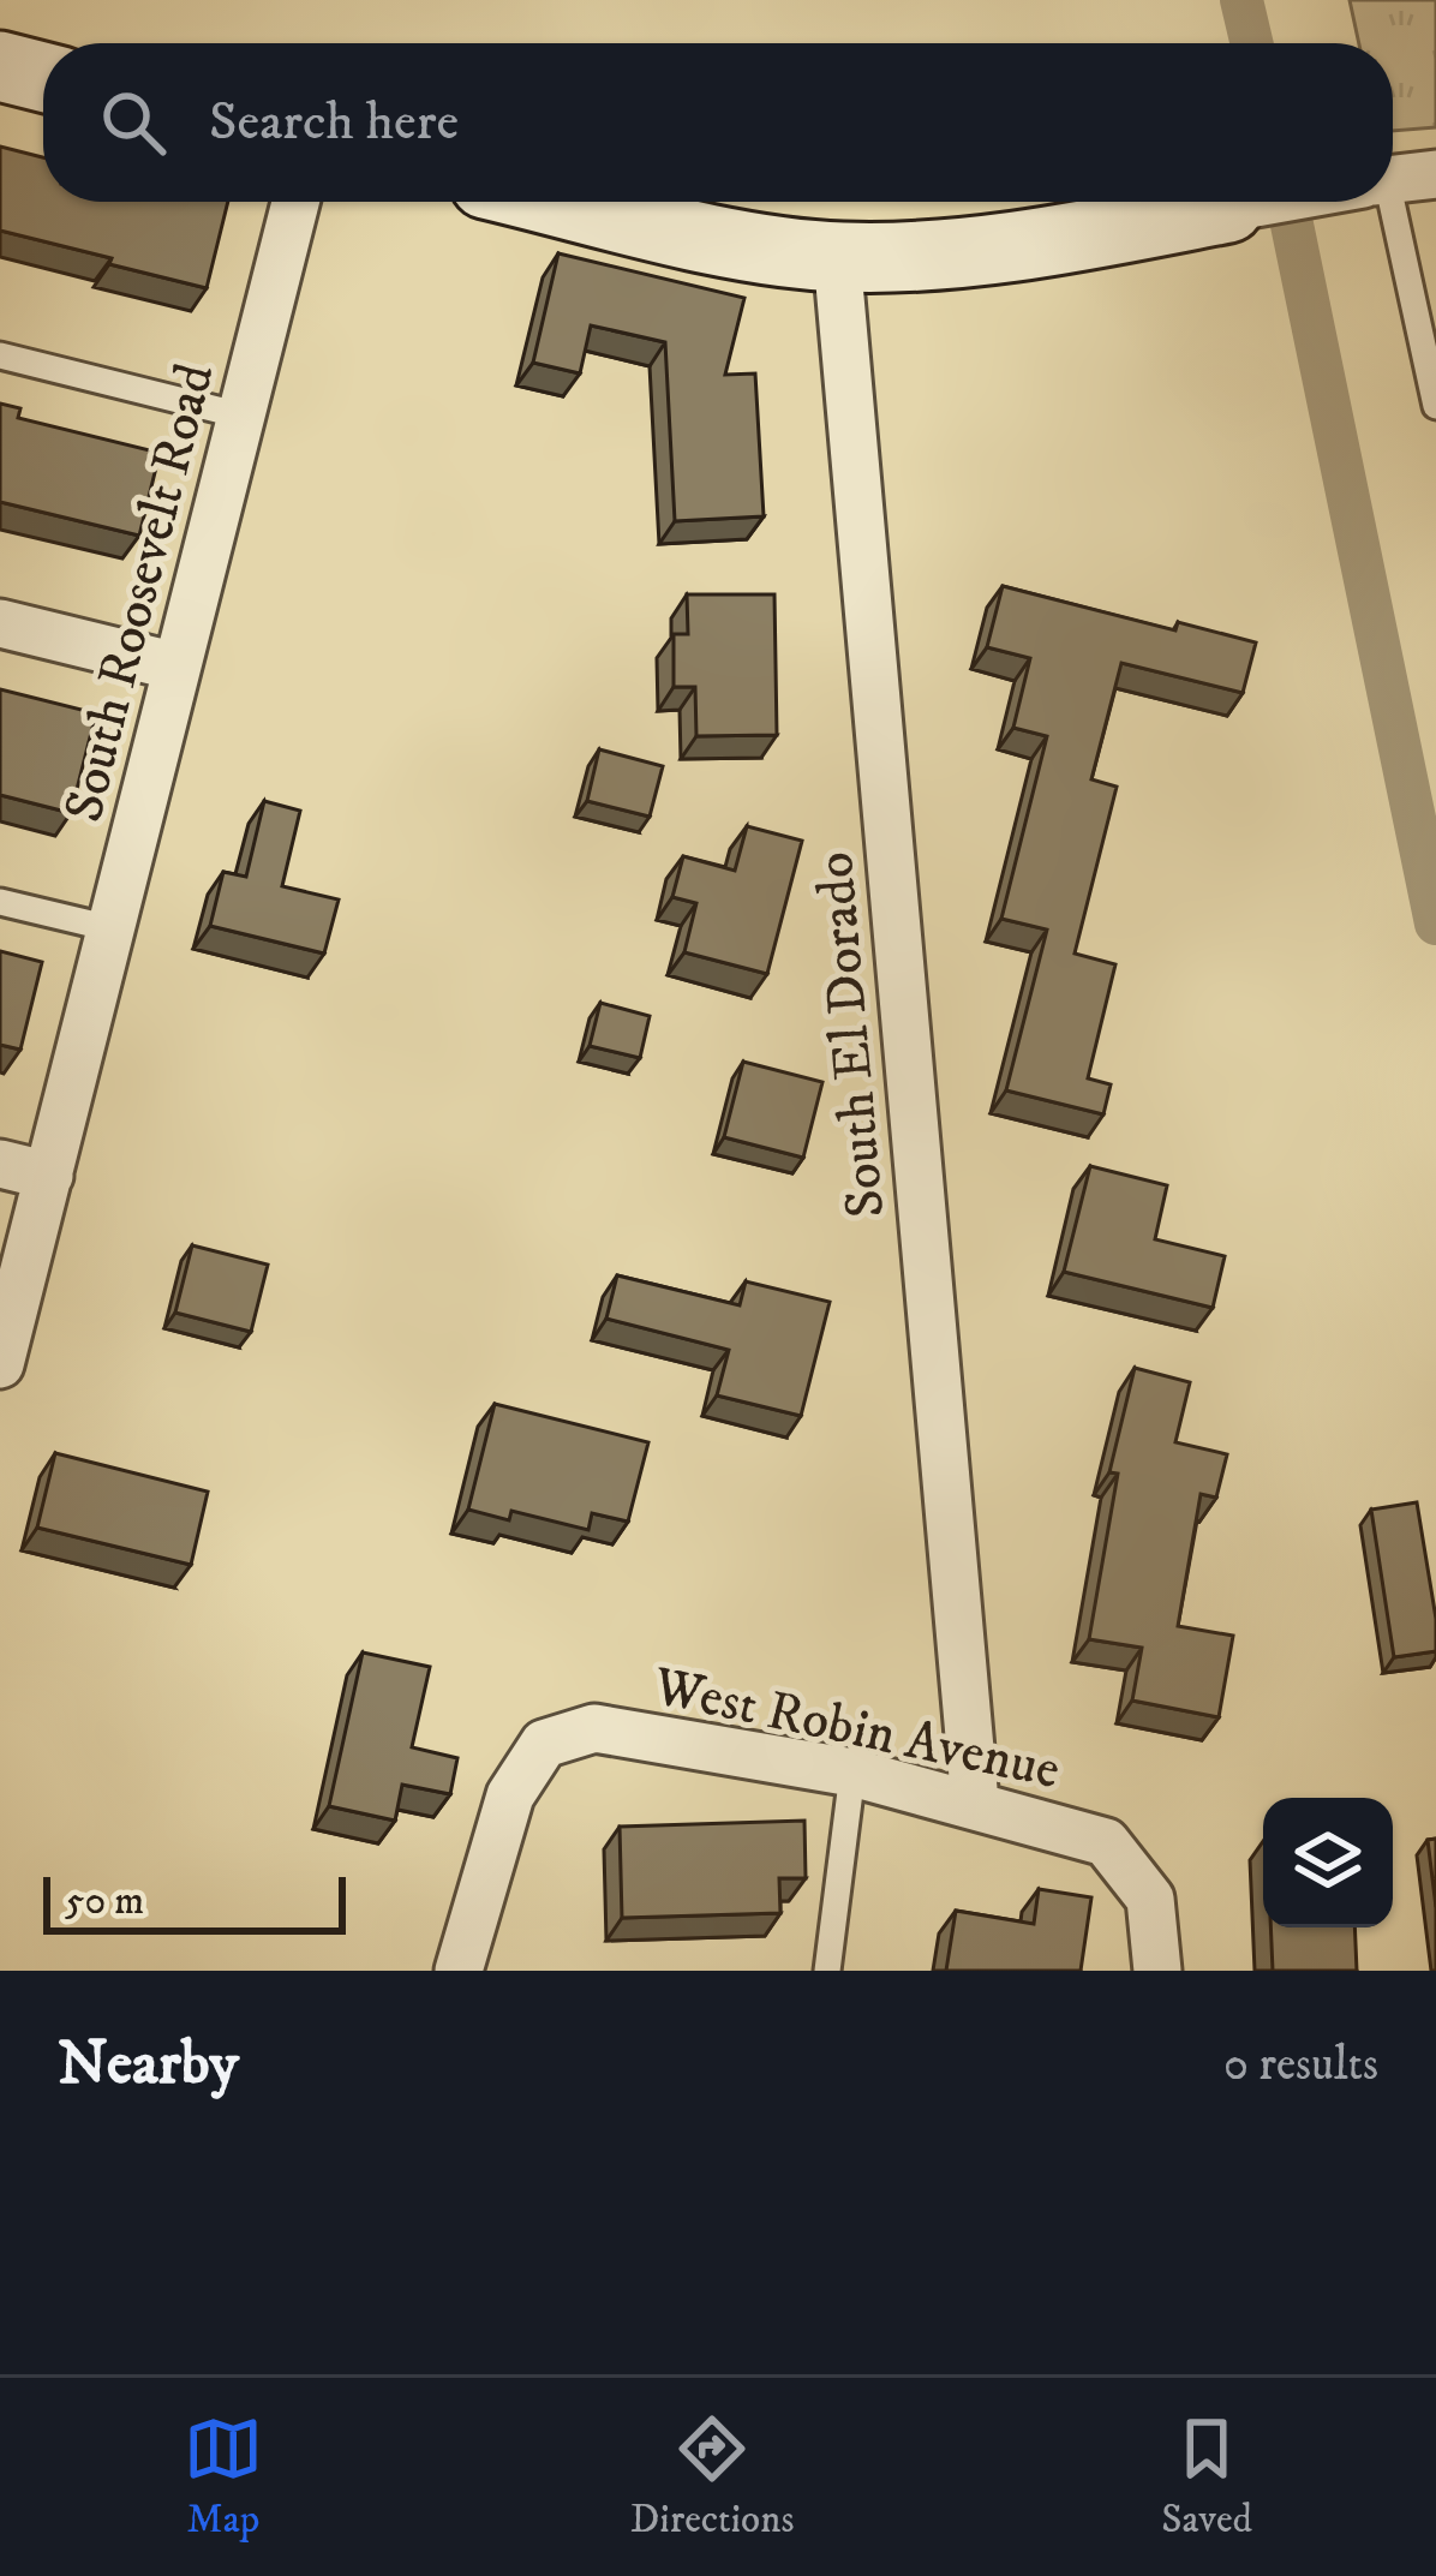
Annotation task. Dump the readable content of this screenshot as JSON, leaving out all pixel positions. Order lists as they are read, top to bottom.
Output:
{
  "streets": {
    "street": ["South Roosevelt Road", "South El Dorado", "West Robin Avenue"]
  },
  "crossings": [
    ["South El Dorado", "West Robin Avenue"]
  ],
  "scale_bar": "50 m",
  "page": {
    "search": "Search here",
    "scale": "50 m",
    "heading": ["Nearby", "0 results"],
    "nav": ["Map", "Directions", "Saved"]
  }
}
